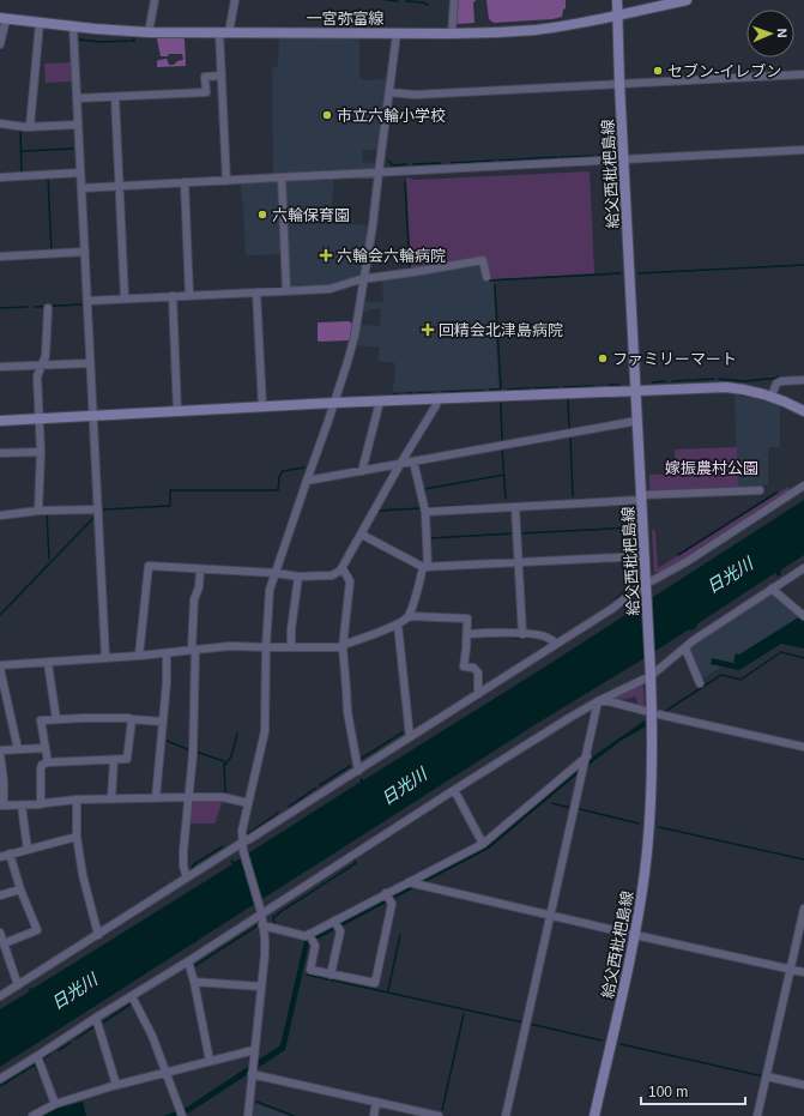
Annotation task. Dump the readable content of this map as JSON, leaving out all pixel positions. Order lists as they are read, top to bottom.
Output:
{
  "streets": {
    "main road": ["一宮弥富線", "給父西枇杷島線"]
  },
  "crossings": [
    ["一宮弥富線", "給父西枇杷島線"]
  ],
  "water": ["日光川"],
  "parks": ["嫁振農村公園"],
  "places": {
    "other": [
      "セブン-イレブン",
      "市立六輪小学校",
      "六輪保育園",
      "ファミリーマート"
    ],
    "health": ["六輪会六輪病院", "回精会北津島病院"]
  },
  "scale_bar": "100 m",
  "north": "right"
}
